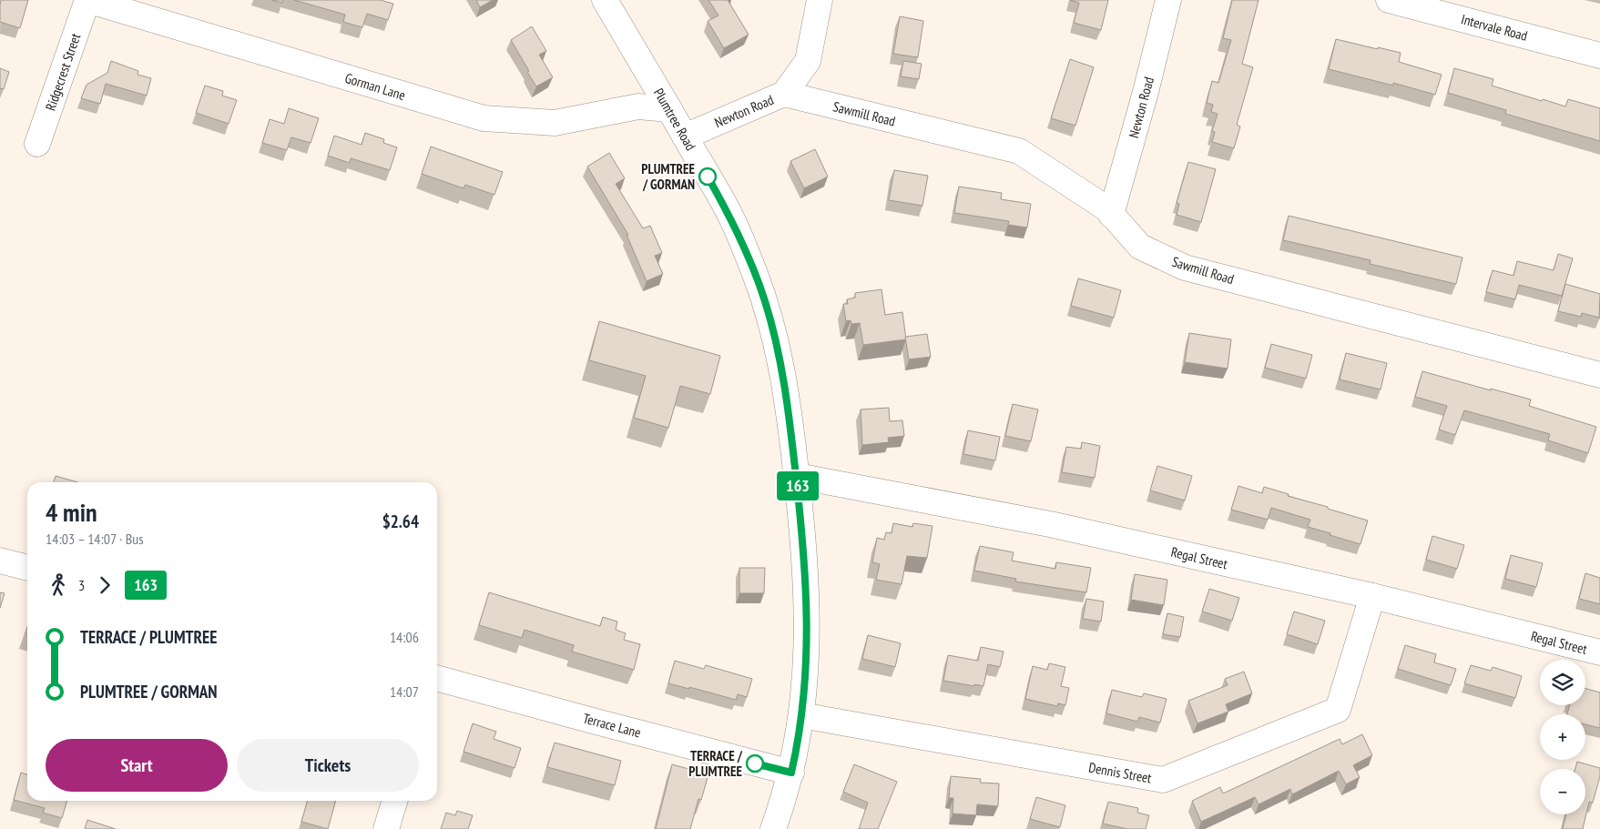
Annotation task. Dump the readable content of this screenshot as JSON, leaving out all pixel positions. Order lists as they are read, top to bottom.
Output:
{
  "streets": {
    "street": [
      "Intervale Road",
      "Ridgecrest Street",
      "Gorman Lane",
      "Newton Road",
      "Sawmill Road",
      "Plumtree Road",
      "Regal Street",
      "Terrace Lane",
      "Dennis Street"
    ]
  },
  "crossings": [
    ["Ridgecrest Street", "Gorman Lane"],
    ["Gorman Lane", "Plumtree Road"],
    ["Newton Road", "Sawmill Road"],
    ["Newton Road", "Plumtree Road"],
    ["Plumtree Road", "Regal Street"],
    ["Plumtree Road", "Terrace Lane"],
    ["Plumtree Road", "Dennis Street"],
    ["Regal Street", "Dennis Street"]
  ],
  "places": ["PLUMTREE / GORMAN", "TERRACE / PLUMTREE"],
  "lines": ["bus line 163"],
  "page": {
    "on_map": "163",
    "heading": ["4 min", "14:03 – 14:07 · Bus", "$2.64"],
    "legs": ["3", "163"],
    "list": [
      {
        "name": "TERRACE / PLUMTREE",
        "value": "14:06"
      },
      {
        "name": "PLUMTREE / GORMAN",
        "value": "14:07"
      }
    ],
    "map_buttons": ["+", "−"],
    "buttons": ["Start", "Tickets"]
  }
}
